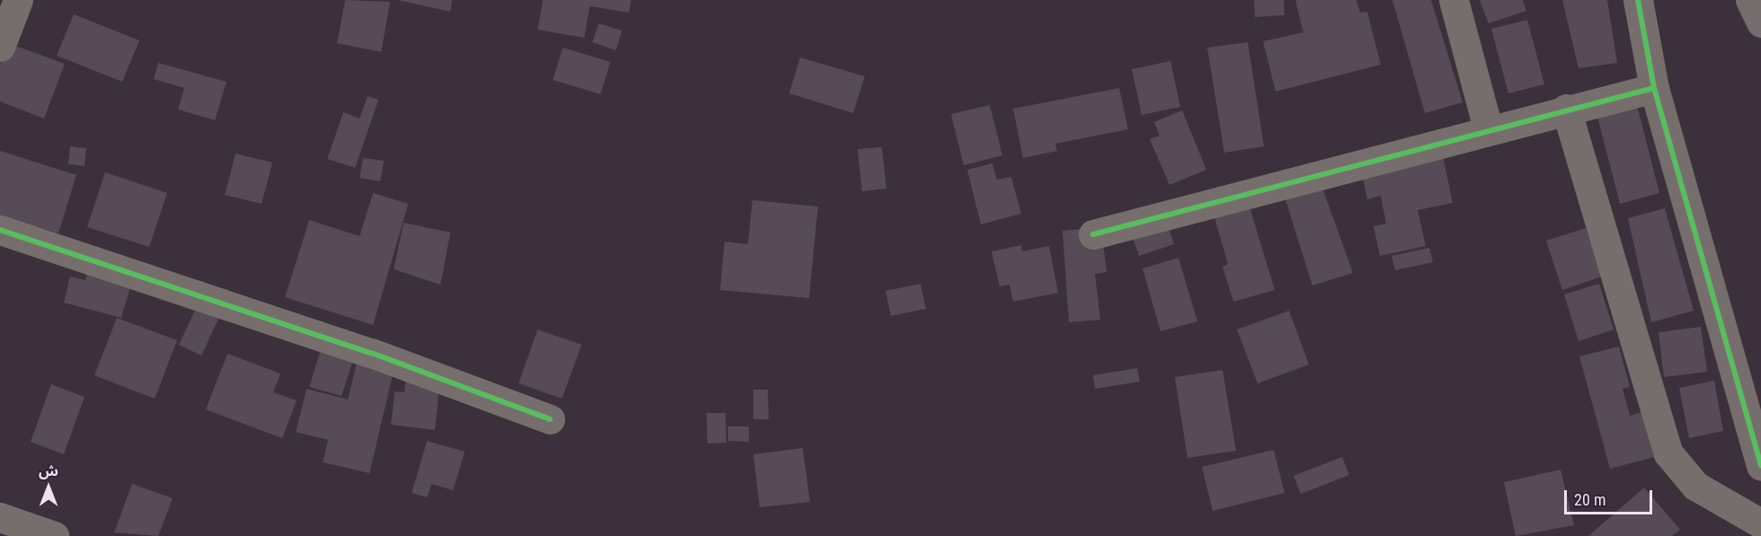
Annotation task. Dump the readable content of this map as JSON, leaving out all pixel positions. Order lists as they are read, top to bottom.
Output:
{
  "scale_bar": "20 m",
  "north": "top"
}
